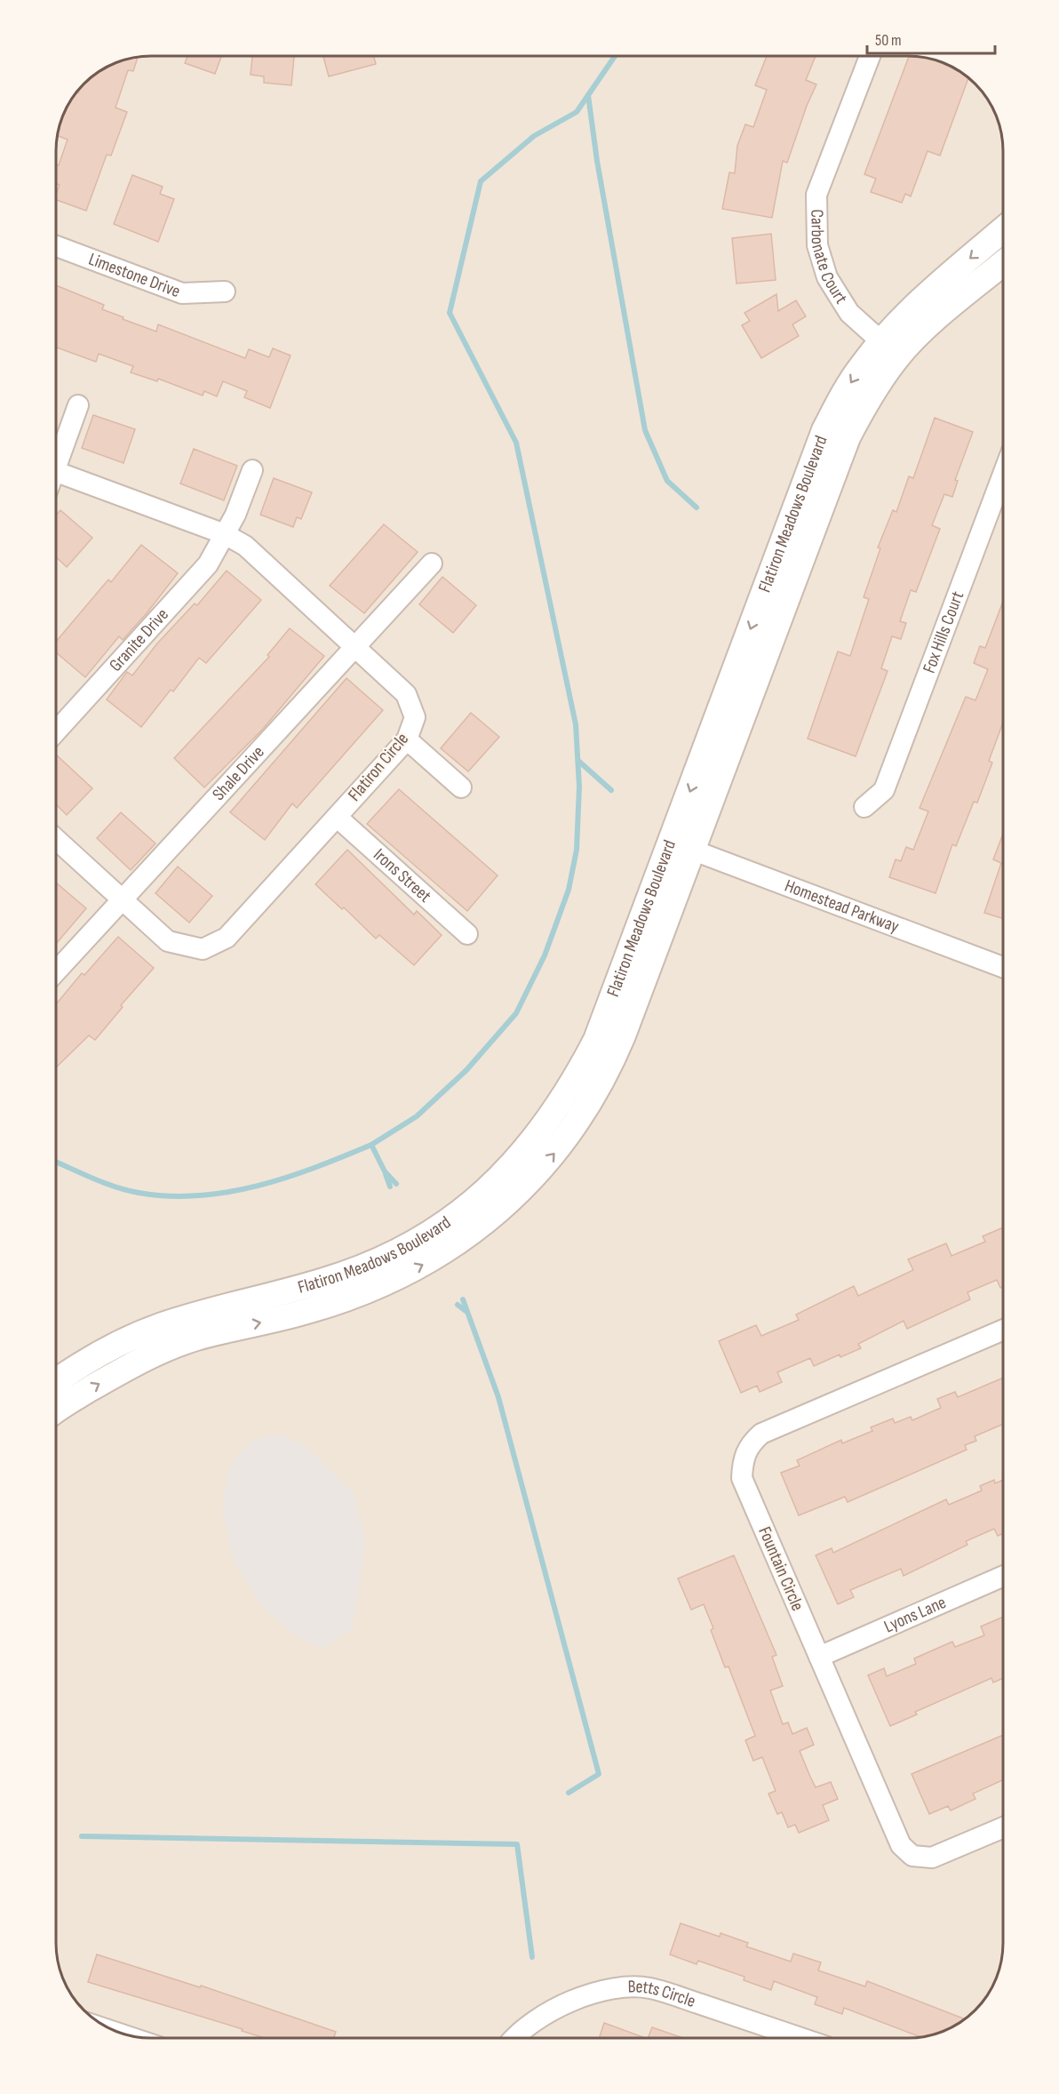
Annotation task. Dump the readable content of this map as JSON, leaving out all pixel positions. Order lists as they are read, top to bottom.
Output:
{
  "streets": {
    "street": [
      "Carbonate Court",
      "Limestone Drive",
      "Flatiron Meadows Boulevard",
      "Fox Hills Court",
      "Granite Drive",
      "Flatiron Circle",
      "Shale Drive",
      "Irons Street",
      "Homestead Parkway",
      "Fountain Circle",
      "Lyons Lane",
      "Betts Circle"
    ]
  },
  "crossings": [
    ["Carbonate Court", "Flatiron Meadows Boulevard"],
    ["Flatiron Meadows Boulevard", "Homestead Parkway"],
    ["Granite Drive", "Flatiron Circle"],
    ["Flatiron Circle", "Shale Drive"],
    ["Flatiron Circle", "Irons Street"],
    ["Fountain Circle", "Lyons Lane"]
  ],
  "scale_bar": "50 m"
}
